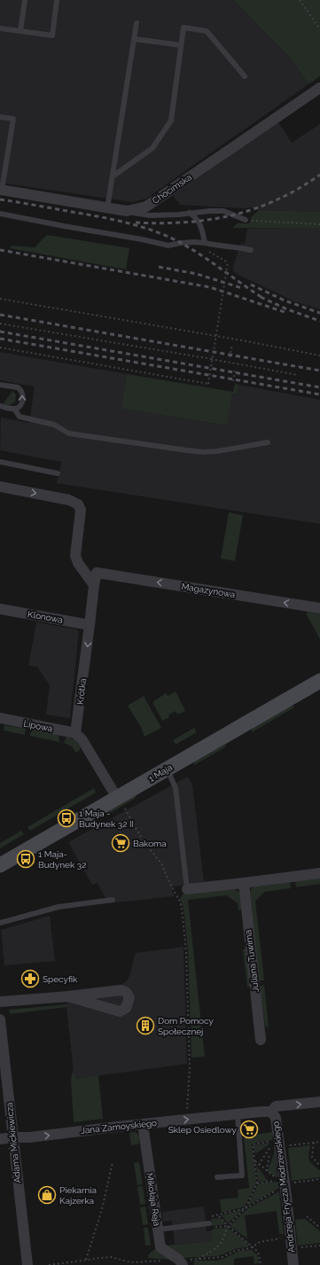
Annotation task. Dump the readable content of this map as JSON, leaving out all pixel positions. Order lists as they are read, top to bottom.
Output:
{
  "streets": {
    "street": [
      "Chocimska",
      "Magazynowa",
      "Klonowa",
      "Krótka",
      "Lipowa",
      "1 Maja",
      "Juliana Tuwima",
      "Jana Zamoyskiego",
      "Adama Mickiewicza",
      "Andrzeja Frycza Modrzewskiego",
      "Mikołaja Reja"
    ]
  },
  "crossings": [
    ["Magazynowa", "Krótka"],
    ["Klonowa", "Krótka"],
    ["Krótka", "Lipowa"],
    ["Jana Zamoyskiego", "Adama Mickiewicza"],
    ["Jana Zamoyskiego", "Andrzeja Frycza Modrzewskiego"],
    ["Jana Zamoyskiego", "Mikołaja Reja"]
  ],
  "one_way": ["Magazynowa", "Krótka", "Jana Zamoyskiego"],
  "places": {
    "bus stop": ["1 Maja - Budynek 32 II", "1 Maja- Budynek 32"],
    "supermarket": ["Bakoma", "Sklep Osiedlowy"],
    "pharmacy": ["Specyfik"],
    "building": ["Dom Pomocy Społecznej"],
    "shop": ["Piekarnia Kajzerka"]
  }
}
